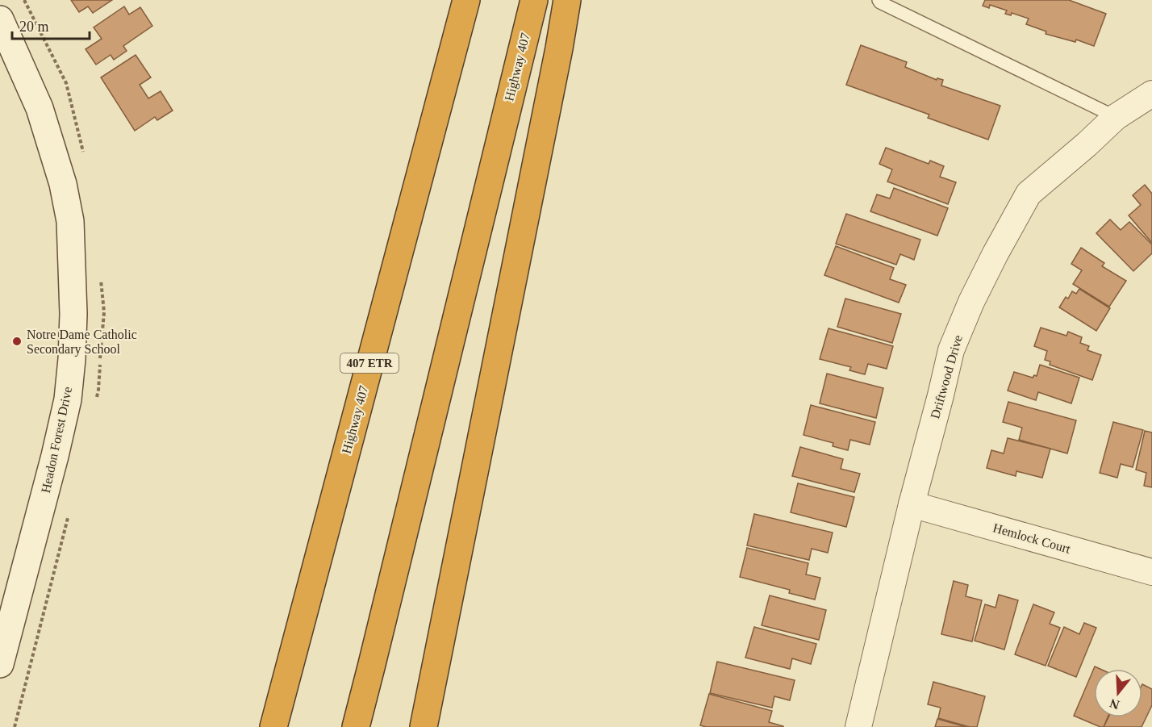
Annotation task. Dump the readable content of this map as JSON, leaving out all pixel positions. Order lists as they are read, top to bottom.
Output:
{
  "streets": {
    "highway": ["Highway 407", "407 ETR"],
    "street": ["Driftwood Drive", "Headon Forest Drive", "Hemlock Court"]
  },
  "crossings": [
    ["Driftwood Drive", "Hemlock Court"]
  ],
  "places": ["Notre Dame Catholic Secondary School"],
  "scale_bar": "20 m",
  "north": "bottom"
}
